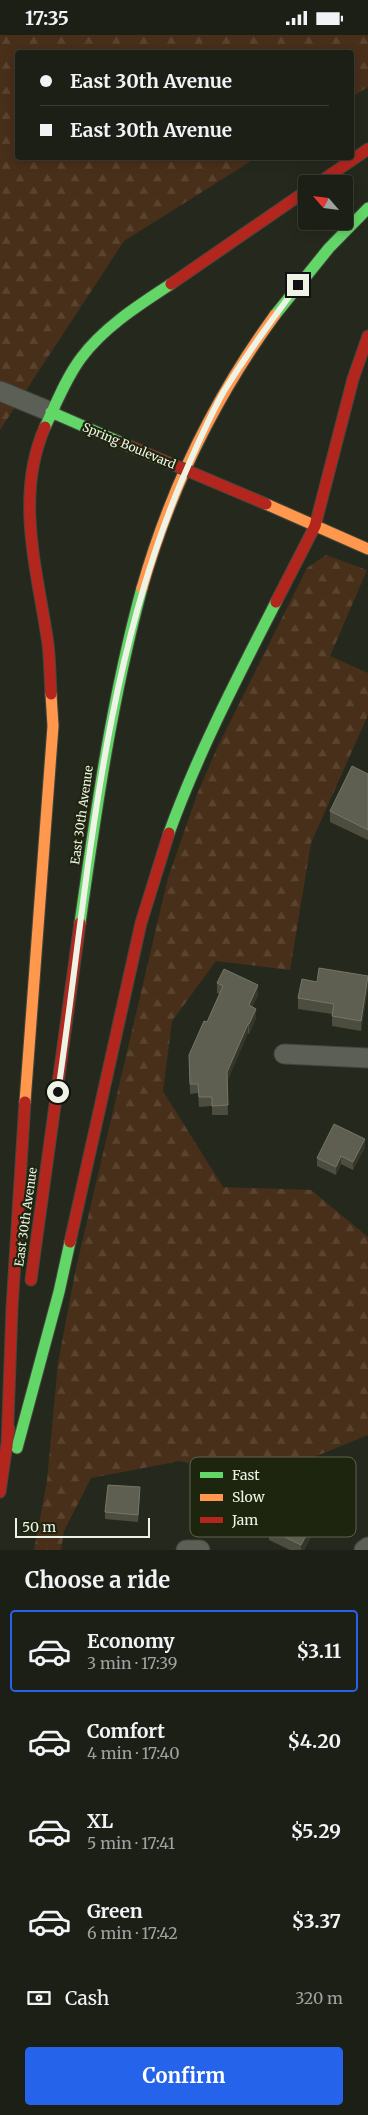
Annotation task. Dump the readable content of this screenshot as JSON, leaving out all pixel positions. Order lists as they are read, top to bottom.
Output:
{
  "streets": {
    "main road": ["Spring Boulevard", "East 30th Avenue"]
  },
  "legend": ["Fast", "Slow", "Jam"],
  "scale_bar": "50 m",
  "north": "top left",
  "page": {
    "status": "17:35",
    "banner": ["East 30th Avenue", "East 30th Avenue"],
    "scale": "50 m",
    "heading": "Choose a ride",
    "list": [
      {
        "name": "Economy",
        "note": "3 min · 17:39",
        "value": "$3.11"
      },
      {
        "name": "Comfort",
        "note": "4 min · 17:40",
        "value": "$4.20"
      },
      {
        "name": "XL",
        "note": "5 min · 17:41",
        "value": "$5.29"
      },
      {
        "name": "Green",
        "note": "6 min · 17:42",
        "value": "$3.37"
      }
    ],
    "pay": ["Cash", "320 m"],
    "buttons": "Confirm"
  }
}
